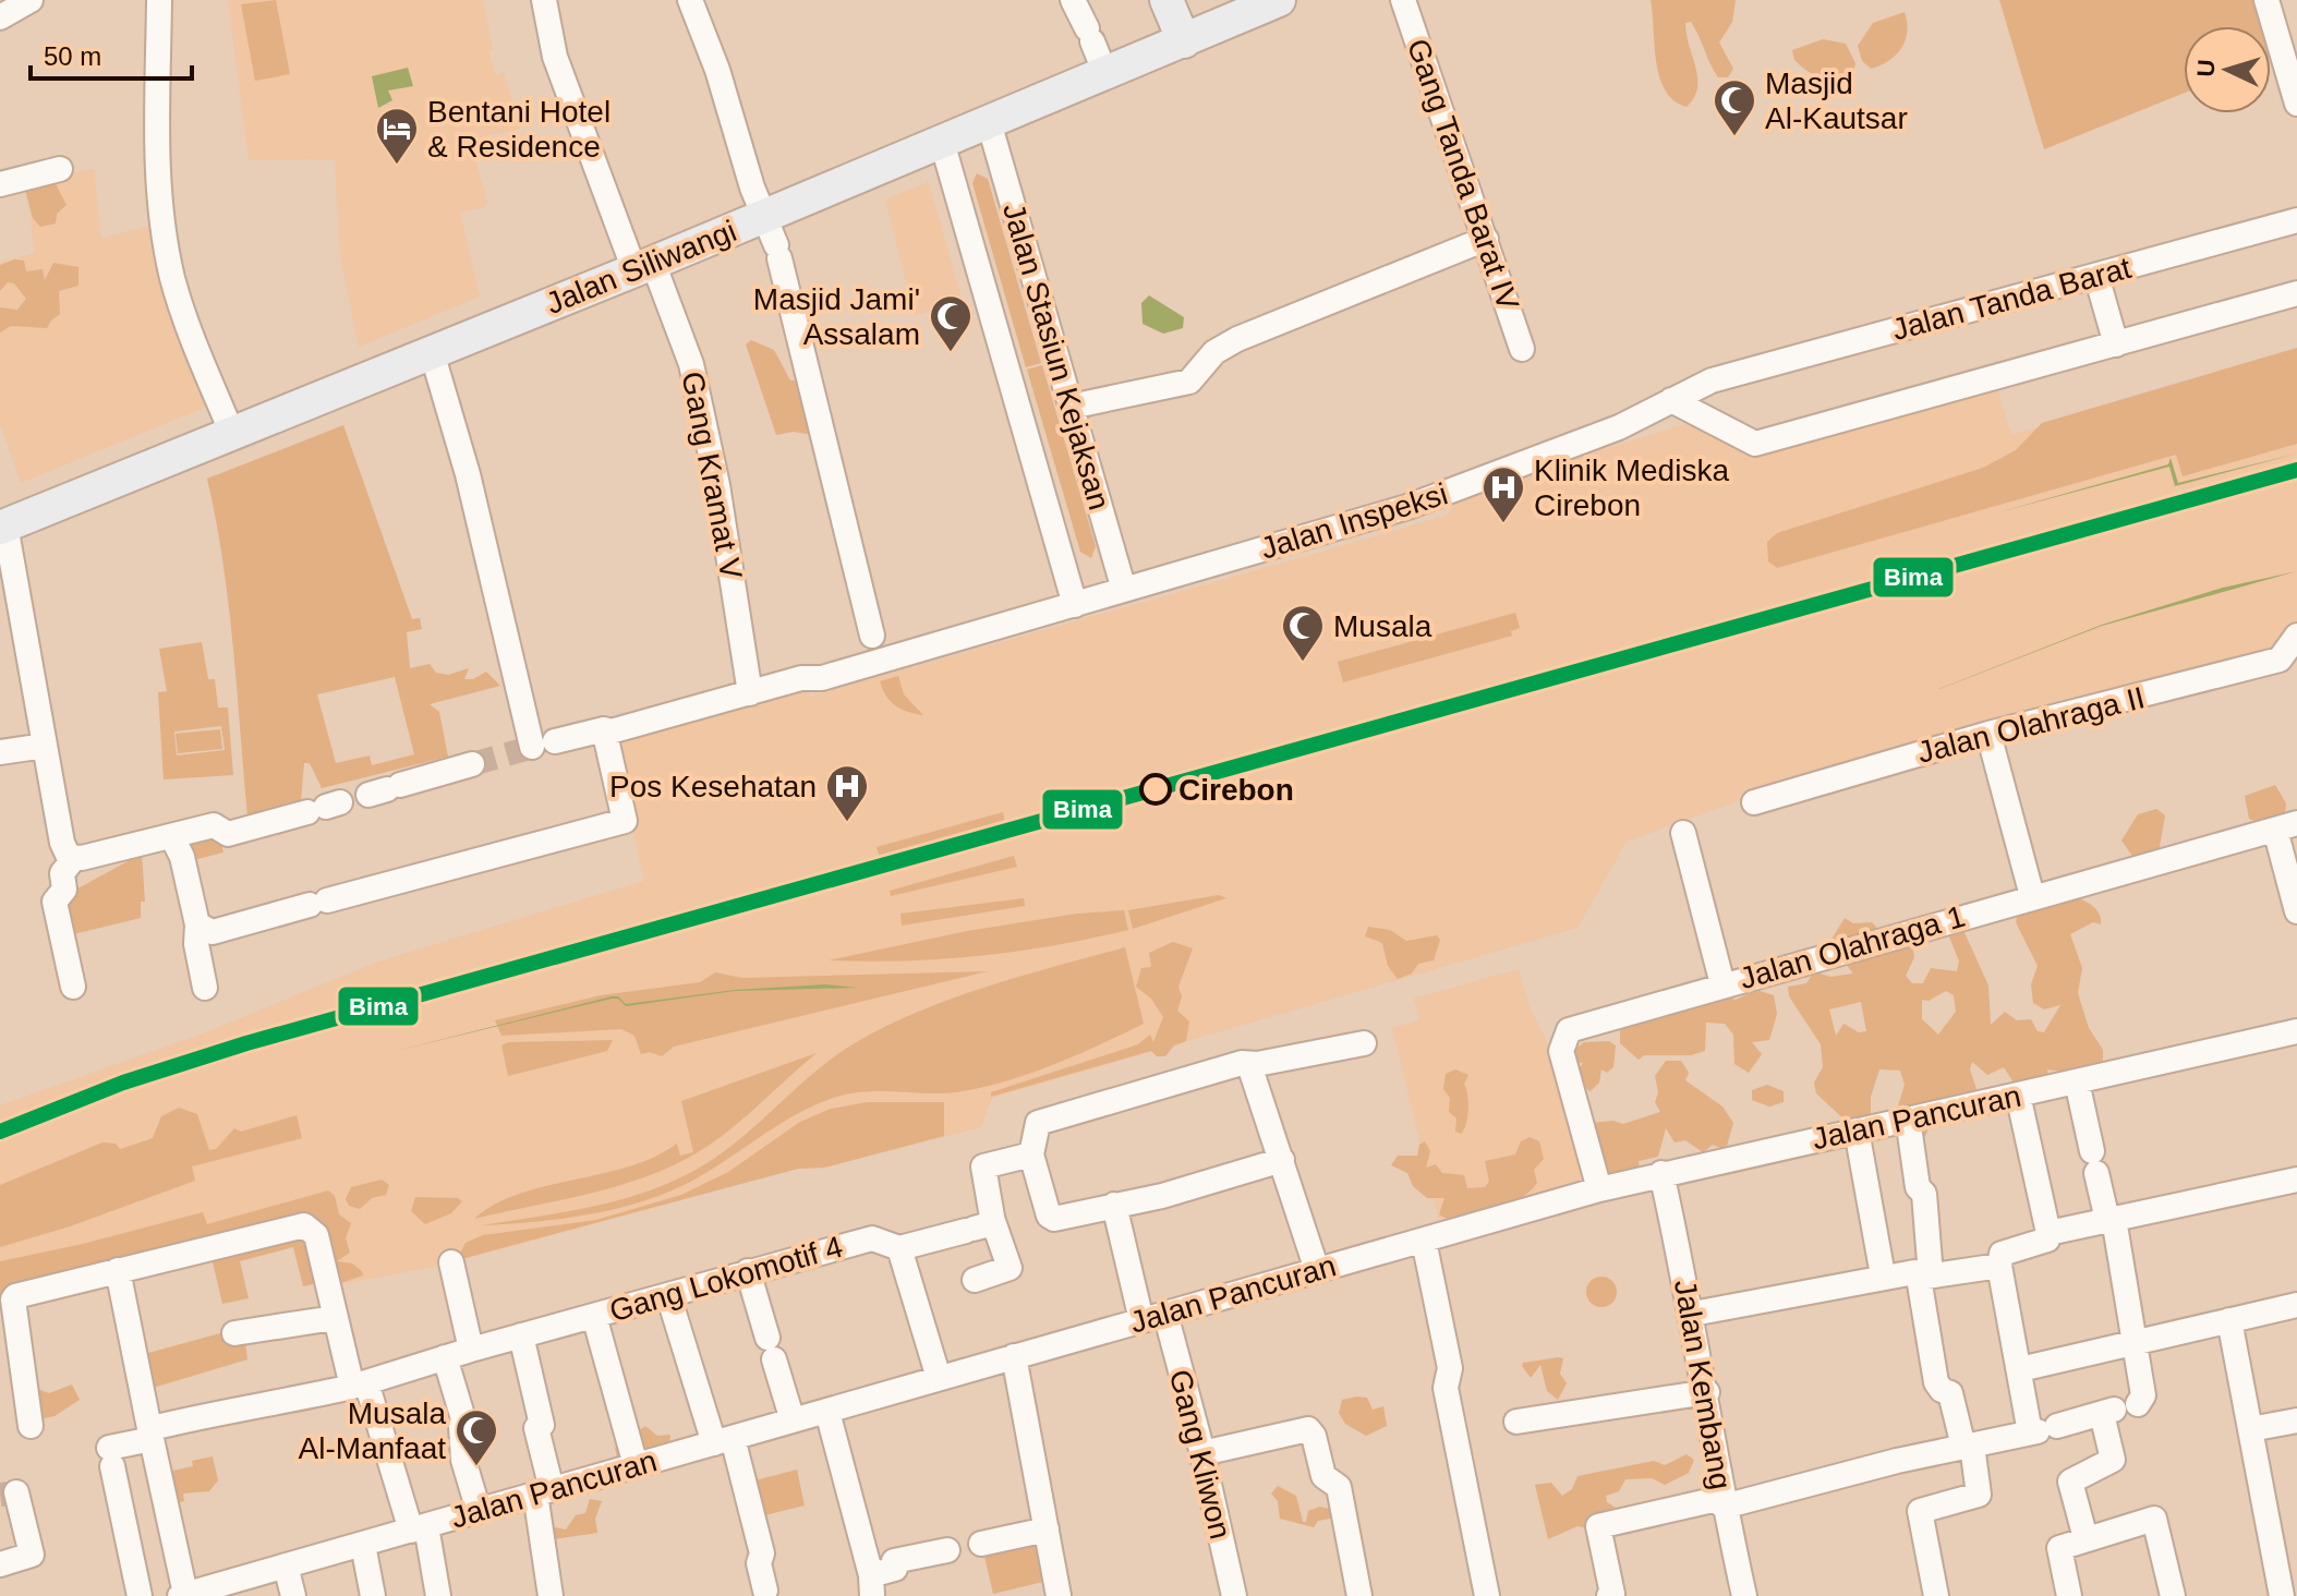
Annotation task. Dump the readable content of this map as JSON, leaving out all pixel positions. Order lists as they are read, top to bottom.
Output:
{
  "streets": {
    "main road": ["Jalan Siliwangi"],
    "street": [
      "Gang Tanda Barat IV",
      "Jalan Tanda Barat",
      "Jalan Stasiun Kejaksan",
      "Gang Kramat V",
      "Jalan Inspeksi",
      "Jalan Olahraga II",
      "Jalan Olahraga 1",
      "Jalan Pancuran",
      "Gang Lokomotif 4",
      "Jalan Kembang",
      "Gang Kliwon"
    ]
  },
  "crossings": [
    ["Jalan Siliwangi", "Jalan Stasiun Kejaksan"],
    ["Jalan Siliwangi", "Gang Kramat V"],
    ["Jalan Siliwangi", "Jalan Inspeksi"],
    ["Jalan Tanda Barat", "Jalan Inspeksi"],
    ["Jalan Stasiun Kejaksan", "Jalan Inspeksi"],
    ["Gang Kramat V", "Jalan Inspeksi"],
    ["Jalan Olahraga 1", "Jalan Pancuran"],
    ["Jalan Pancuran", "Jalan Kembang"],
    ["Jalan Pancuran", "Gang Kliwon"]
  ],
  "places": {
    "mosque": [
      "Masjid Al-Kautsar",
      "Masjid Jami' Assalam",
      "Musala",
      "Musala Al-Manfaat"
    ],
    "hotel": ["Bentani Hotel & Residence"],
    "hospital": ["Klinik Mediska Cirebon", "Pos Kesehatan"],
    "other": ["Cirebon"]
  },
  "lines": ["transit line Bima"],
  "scale_bar": "50 m",
  "north": "left"
}
